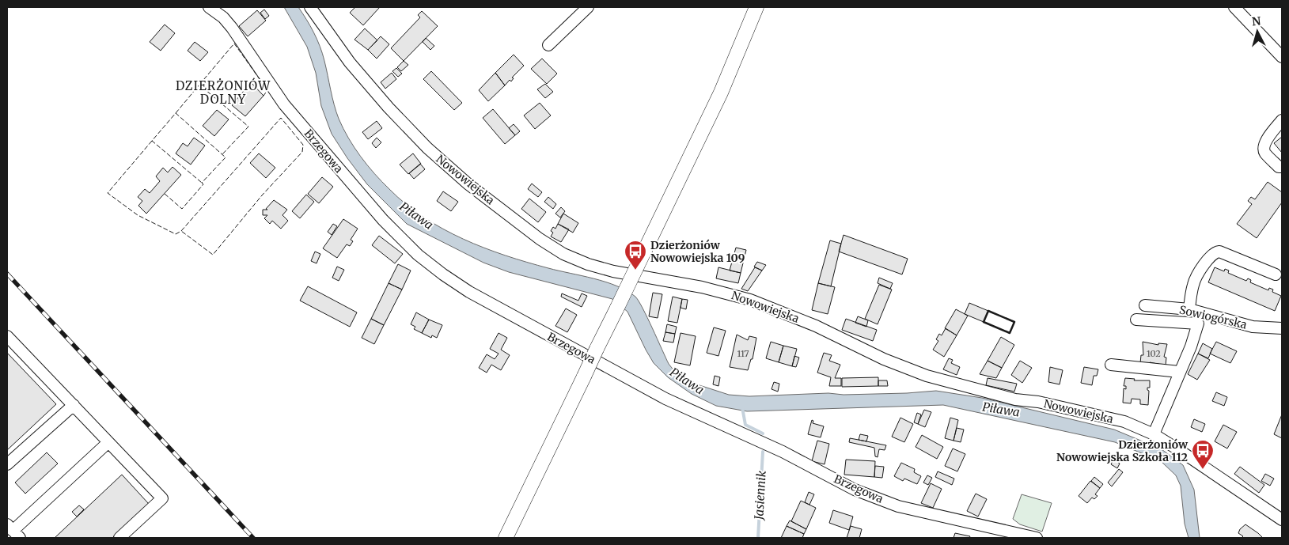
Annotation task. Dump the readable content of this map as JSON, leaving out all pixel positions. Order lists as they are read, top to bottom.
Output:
{
  "streets": {
    "street": ["Brzegowa", "Nowowiejska", "Sowiogórska"]
  },
  "districts": ["DZIERŻONIÓW DOLNY"],
  "water": ["Piława", "Jasiennik"],
  "places": {
    "bus stop": ["Dzierżoniów Nowowiejska 109", "Dzierżoniów Nowowiejska Szkoła 112"]
  },
  "house_numbers": ["117", "102"],
  "north": "top"
}
